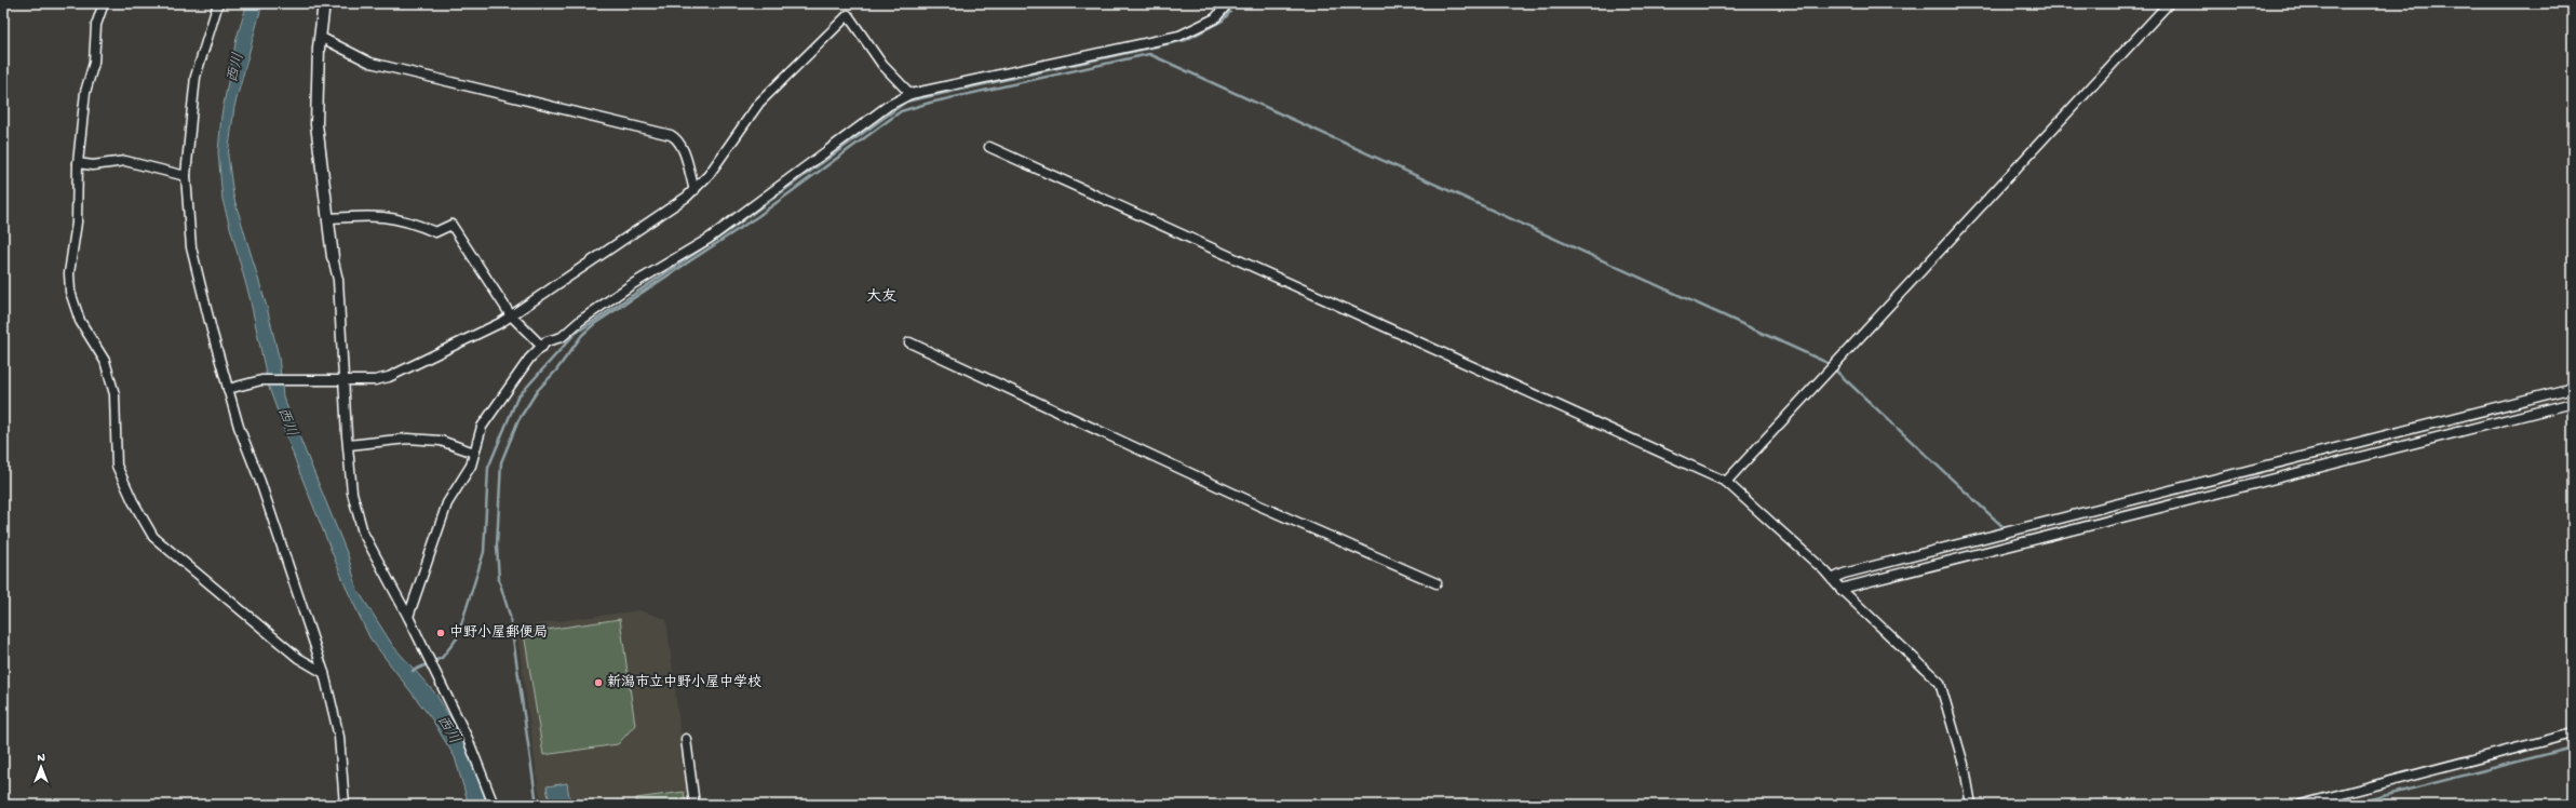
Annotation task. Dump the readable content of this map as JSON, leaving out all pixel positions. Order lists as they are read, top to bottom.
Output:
{
  "districts": ["大友"],
  "water": ["西川"],
  "places": ["中野小屋郵便局", "新潟市立中野小屋中学校"],
  "north": "top"
}
